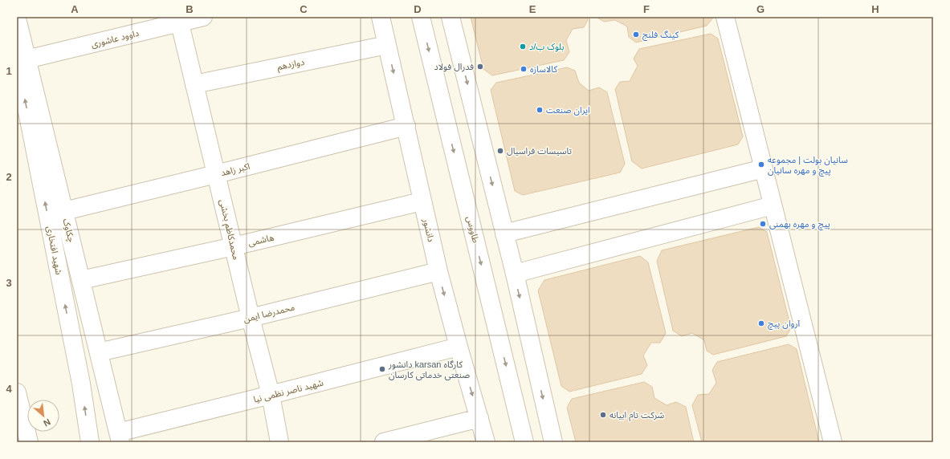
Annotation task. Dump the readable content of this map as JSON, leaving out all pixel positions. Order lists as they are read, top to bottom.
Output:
{
  "streets": {
    "street": [
      "داوود عاشوری",
      "دوازدهم",
      "اکبر زاهد",
      "محمدکاظم بخشی",
      "طاووس",
      "چکاوک",
      "دانشور",
      "هاشمی",
      "شهید افتخاری",
      "محمدرضا ایمن",
      "شهید ناصر نظمی نیا"
    ]
  },
  "crossings": [
    ["داوود عاشوری", "محمدکاظم بخشی"],
    ["داوود عاشوری", "چکاوک"],
    ["داوود عاشوری", "شهید افتخاری"],
    ["دوازدهم", "محمدکاظم بخشی"],
    ["دوازدهم", "دانشور"],
    ["اکبر زاهد", "محمدکاظم بخشی"],
    ["اکبر زاهد", "چکاوک"],
    ["اکبر زاهد", "دانشور"],
    ["محمدکاظم بخشی", "هاشمی"],
    ["محمدکاظم بخشی", "محمدرضا ایمن"],
    ["محمدکاظم بخشی", "شهید ناصر نظمی نیا"],
    ["چکاوک", "هاشمی"],
    ["چکاوک", "شهید افتخاری"],
    ["چکاوک", "محمدرضا ایمن"],
    ["چکاوک", "شهید ناصر نظمی نیا"],
    ["دانشور", "هاشمی"],
    ["دانشور", "محمدرضا ایمن"],
    ["دانشور", "شهید ناصر نظمی نیا"]
  ],
  "one_way": ["شهید افتخاری"],
  "places": [
    "کینگ فلنج",
    "بلوک ب/د",
    "فدرال فولاد",
    "کالاسازه",
    "ايران صنعت",
    "تاسیسات فراسیال",
    "سانیان بولت | مجموعه پیچ و مهره سانیان",
    "پیچ و مهره بهمنی",
    "آروان پیچ",
    "دانشور karsan کارگاه صنعتی خدماتی کارسان",
    "شرکت تام ابیانه"
  ],
  "north": "bottom right",
  "grid": {
    "columns": [
      "A",
      "B",
      "C",
      "D",
      "E",
      "F",
      "G",
      "H"
    ],
    "rows": [
      "1",
      "2",
      "3",
      "4"
    ]
  }
}
